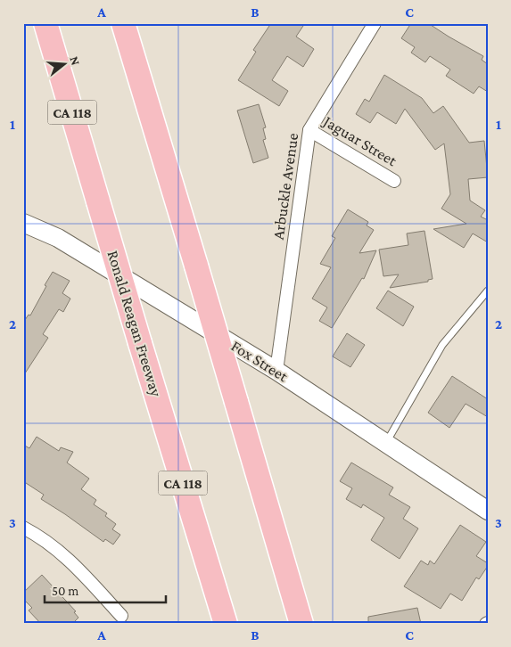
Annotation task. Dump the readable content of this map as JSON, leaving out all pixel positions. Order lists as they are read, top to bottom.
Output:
{
  "streets": {
    "highway": ["CA 118", "Ronald Reagan Freeway"],
    "main road": ["Fox Street"],
    "street": ["Jaguar Street", "Arbuckle Avenue"]
  },
  "crossings": [
    ["Jaguar Street", "Arbuckle Avenue"],
    ["Arbuckle Avenue", "Fox Street"]
  ],
  "scale_bar": "50 m",
  "north": "right",
  "grid": {
    "columns": ["A", "B", "C"],
    "rows": ["1", "2", "3"]
  }
}
